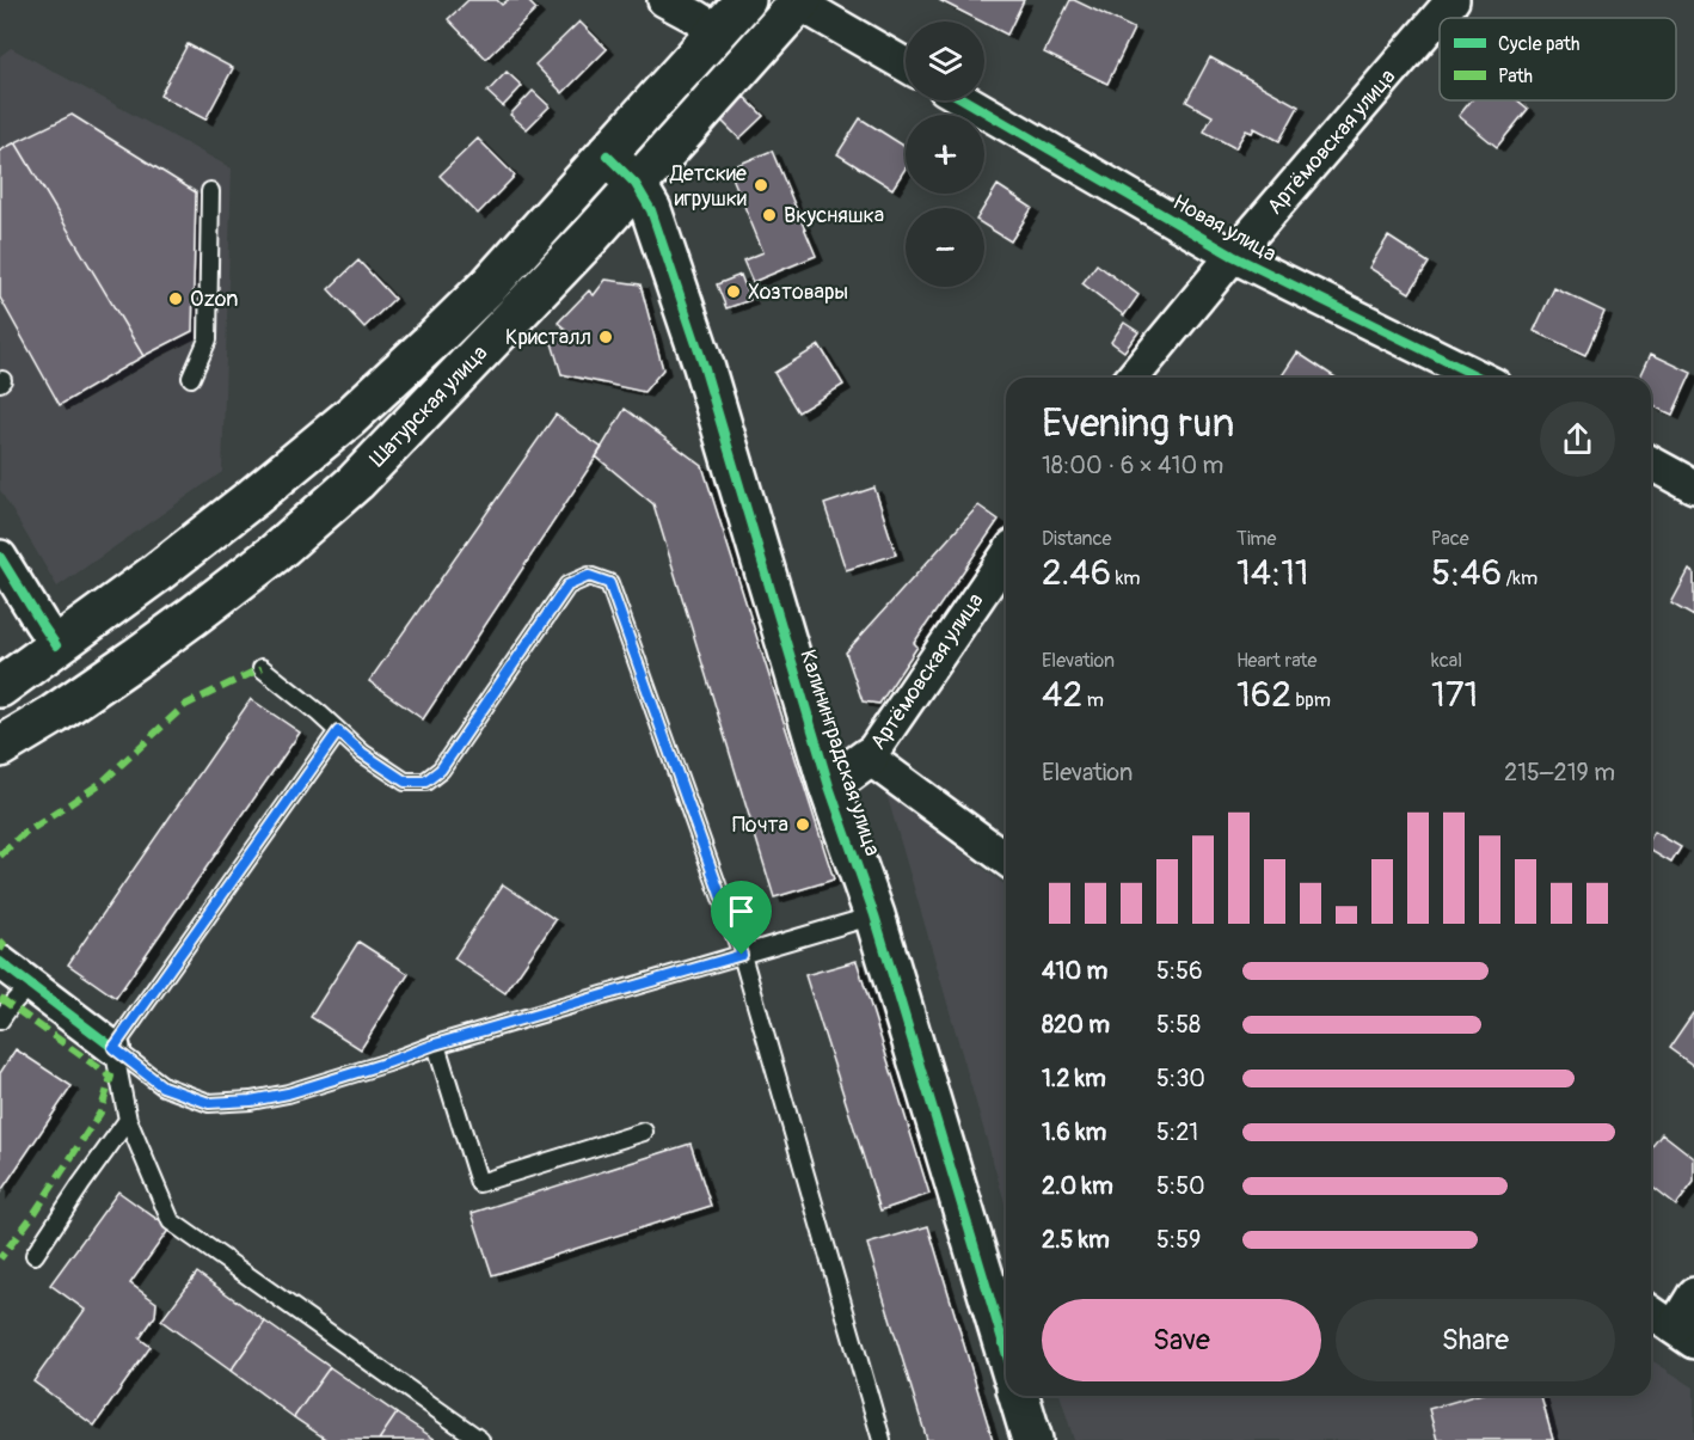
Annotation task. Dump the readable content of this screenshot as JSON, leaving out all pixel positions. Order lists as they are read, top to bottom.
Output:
{
  "streets": {
    "main road": ["Артёмовская улица", "Шатурская улица", "Калининградская улица"],
    "street": ["Новая улица"]
  },
  "crossings": [
    ["Артёмовская улица", "Новая улица"],
    ["Артёмовская улица", "Калининградская улица"],
    ["Шатурская улица", "Калининградская улица"]
  ],
  "places": [
    "Детские игрушки",
    "Вкусняшка",
    "Хозтовары",
    "Ozon",
    "Кристалл",
    "Почта"
  ],
  "legend": ["Cycle path", "Path"],
  "page": {
    "map_buttons": ["+", "−"],
    "heading": ["Evening run", "18:00 · 6 × 410 m"],
    "stats": [
      ["Distance", "2.46 km"],
      ["Time", "14:11"],
      ["Pace", "5:46 /km"],
      ["Elevation", "42 m"],
      ["Heart rate", "162 bpm"],
      ["kcal", "171"]
    ],
    "chart": ["Elevation", "215–219 m"],
    "list": [
      {
        "name": "410 m",
        "note": "5:56"
      },
      {
        "name": "820 m",
        "note": "5:58"
      },
      {
        "name": "1.2 km",
        "note": "5:30"
      },
      {
        "name": "1.6 km",
        "note": "5:21"
      },
      {
        "name": "2.0 km",
        "note": "5:50"
      },
      {
        "name": "2.5 km",
        "note": "5:59"
      }
    ],
    "buttons": ["Save", "Share"]
  }
}
